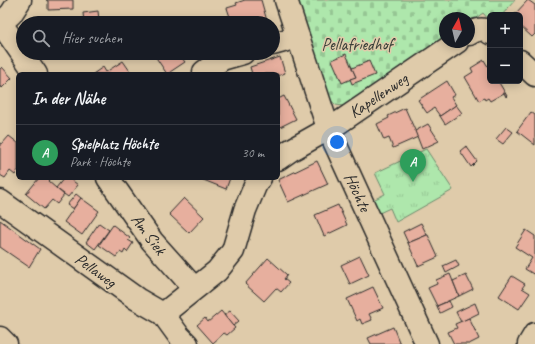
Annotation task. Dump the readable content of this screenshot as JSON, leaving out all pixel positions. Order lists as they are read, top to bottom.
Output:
{
  "streets": {
    "street": [
      "Kapellenweg",
      "Höchte",
      "Am Siek",
      "Pellaweg"
    ]
  },
  "crossings": [
    ["Kapellenweg", "Höchte"]
  ],
  "parks": ["Pellafriedhof"],
  "north": "top",
  "page": {
    "map_buttons": ["+", "−"],
    "search": "Hier suchen",
    "heading": "In der Nähe",
    "list": [
      {
        "mark": "A",
        "name": "Spielplatz Höchte",
        "note": "Park · Höchte",
        "value": "30 m"
      }
    ],
    "pins": "A"
  }
}
